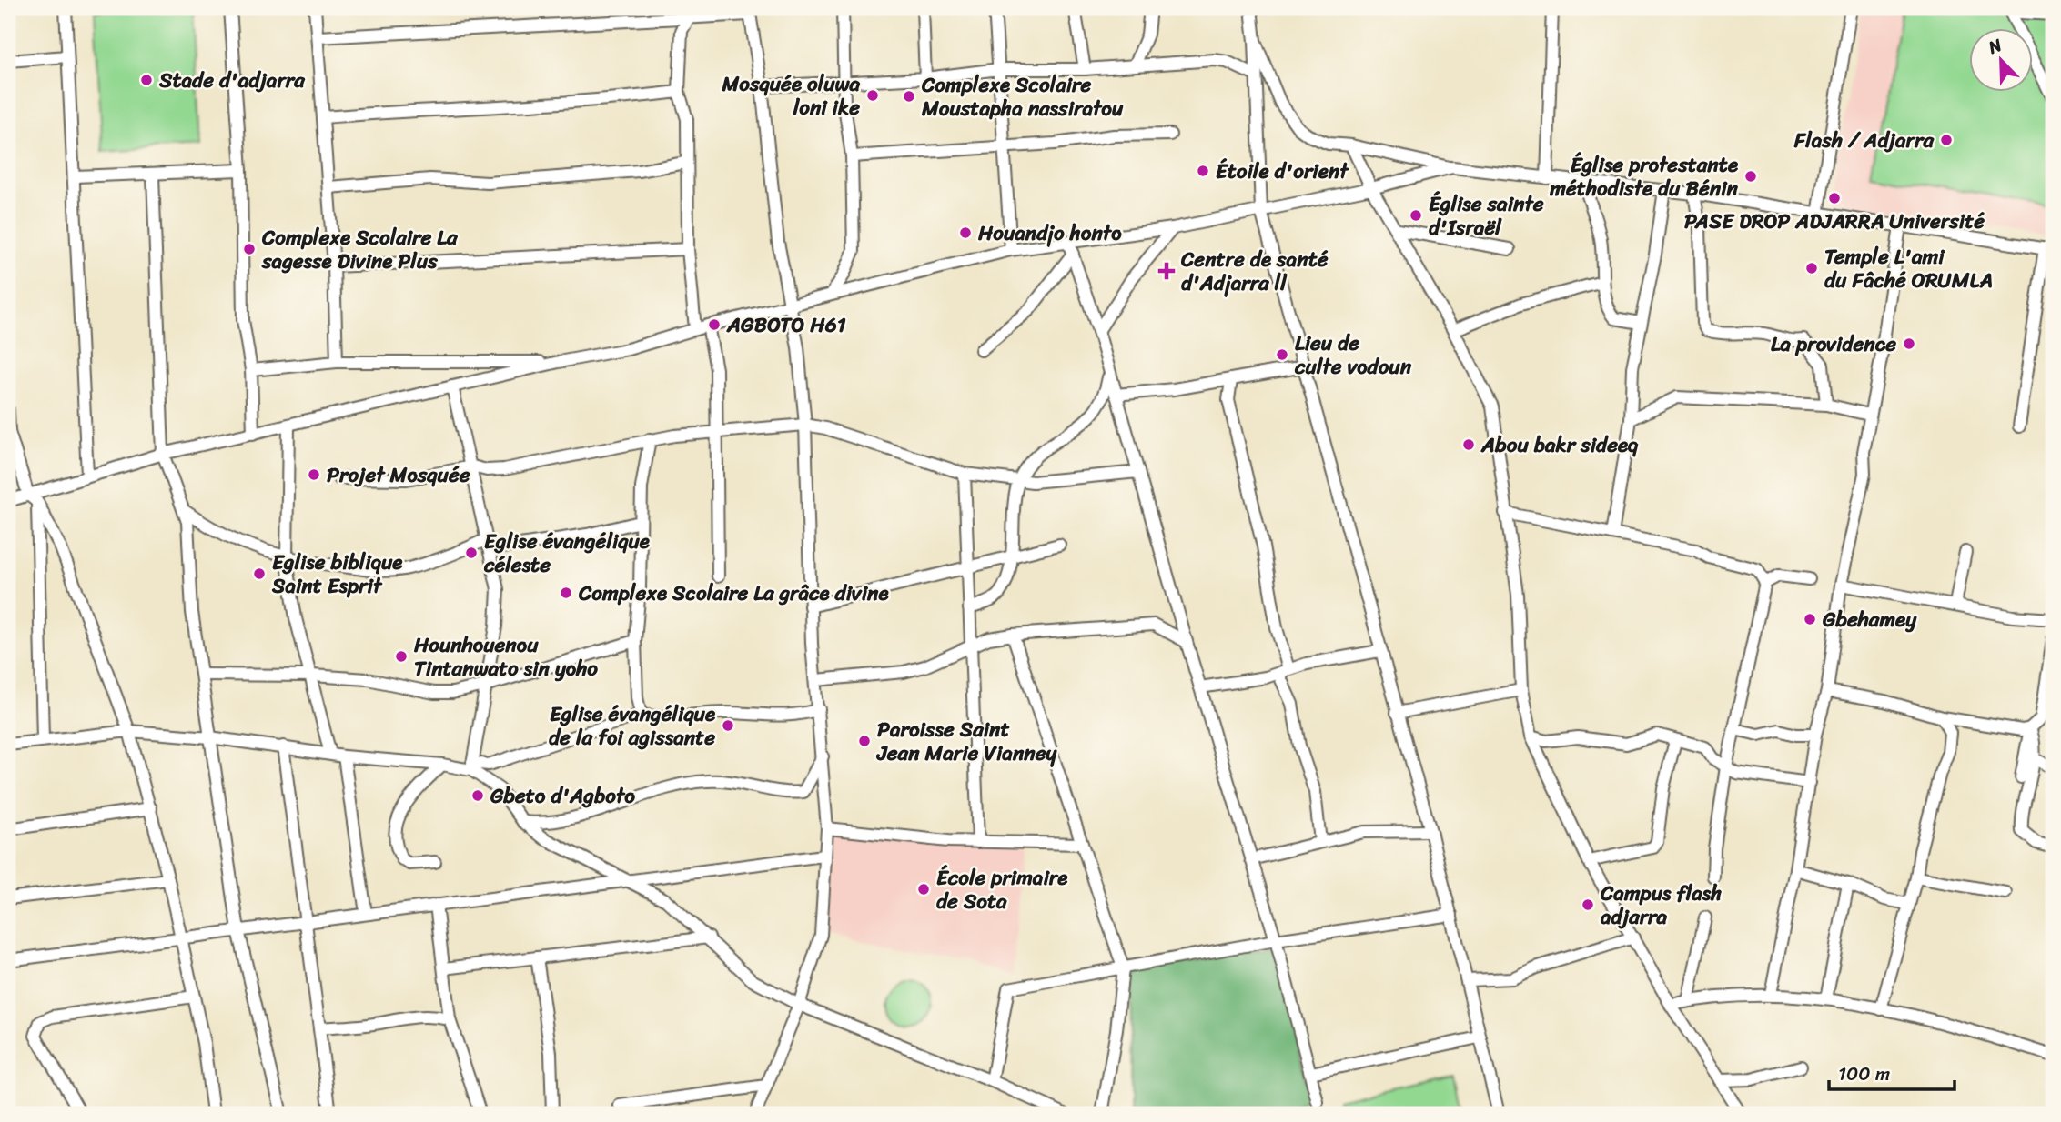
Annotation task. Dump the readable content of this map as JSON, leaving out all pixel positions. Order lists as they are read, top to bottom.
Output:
{
  "places": {
    "other": [
      "Stade d'adjarra",
      "Mosquée oluwa loni ike",
      "Complexe Scolaire Moustapha nassiratou",
      "Flash / Adjarra",
      "Étoile d'orient",
      "Église protestante méthodiste du Bénin",
      "PASE DROP ADJARRA Université",
      "Église sainte d'Israël",
      "Houandjo honto",
      "Complexe Scolaire La sagesse Divine Plus",
      "Temple L'ami du Fâché ORUMLA",
      "AGBOTO H61",
      "La providence",
      "Lieu de culte vodoun",
      "Abou bakr sideeq",
      "Projet Mosquée",
      "Eglise évangélique céleste",
      "Eglise biblique Saint Esprit",
      "Complexe Scolaire La grâce divine",
      "Gbehamey",
      "Hounhouenou Tintanwato sin yoho",
      "Eglise évangélique de la foi agissante",
      "Paroisse Saint Jean Marie Vianney",
      "Gbeto d'Agboto",
      "École primaire de Sota",
      "Campus flash adjarra"
    ],
    "health": ["Centre de santé d'Adjarra ll"]
  },
  "scale_bar": "100 m",
  "north": "top left"
}
